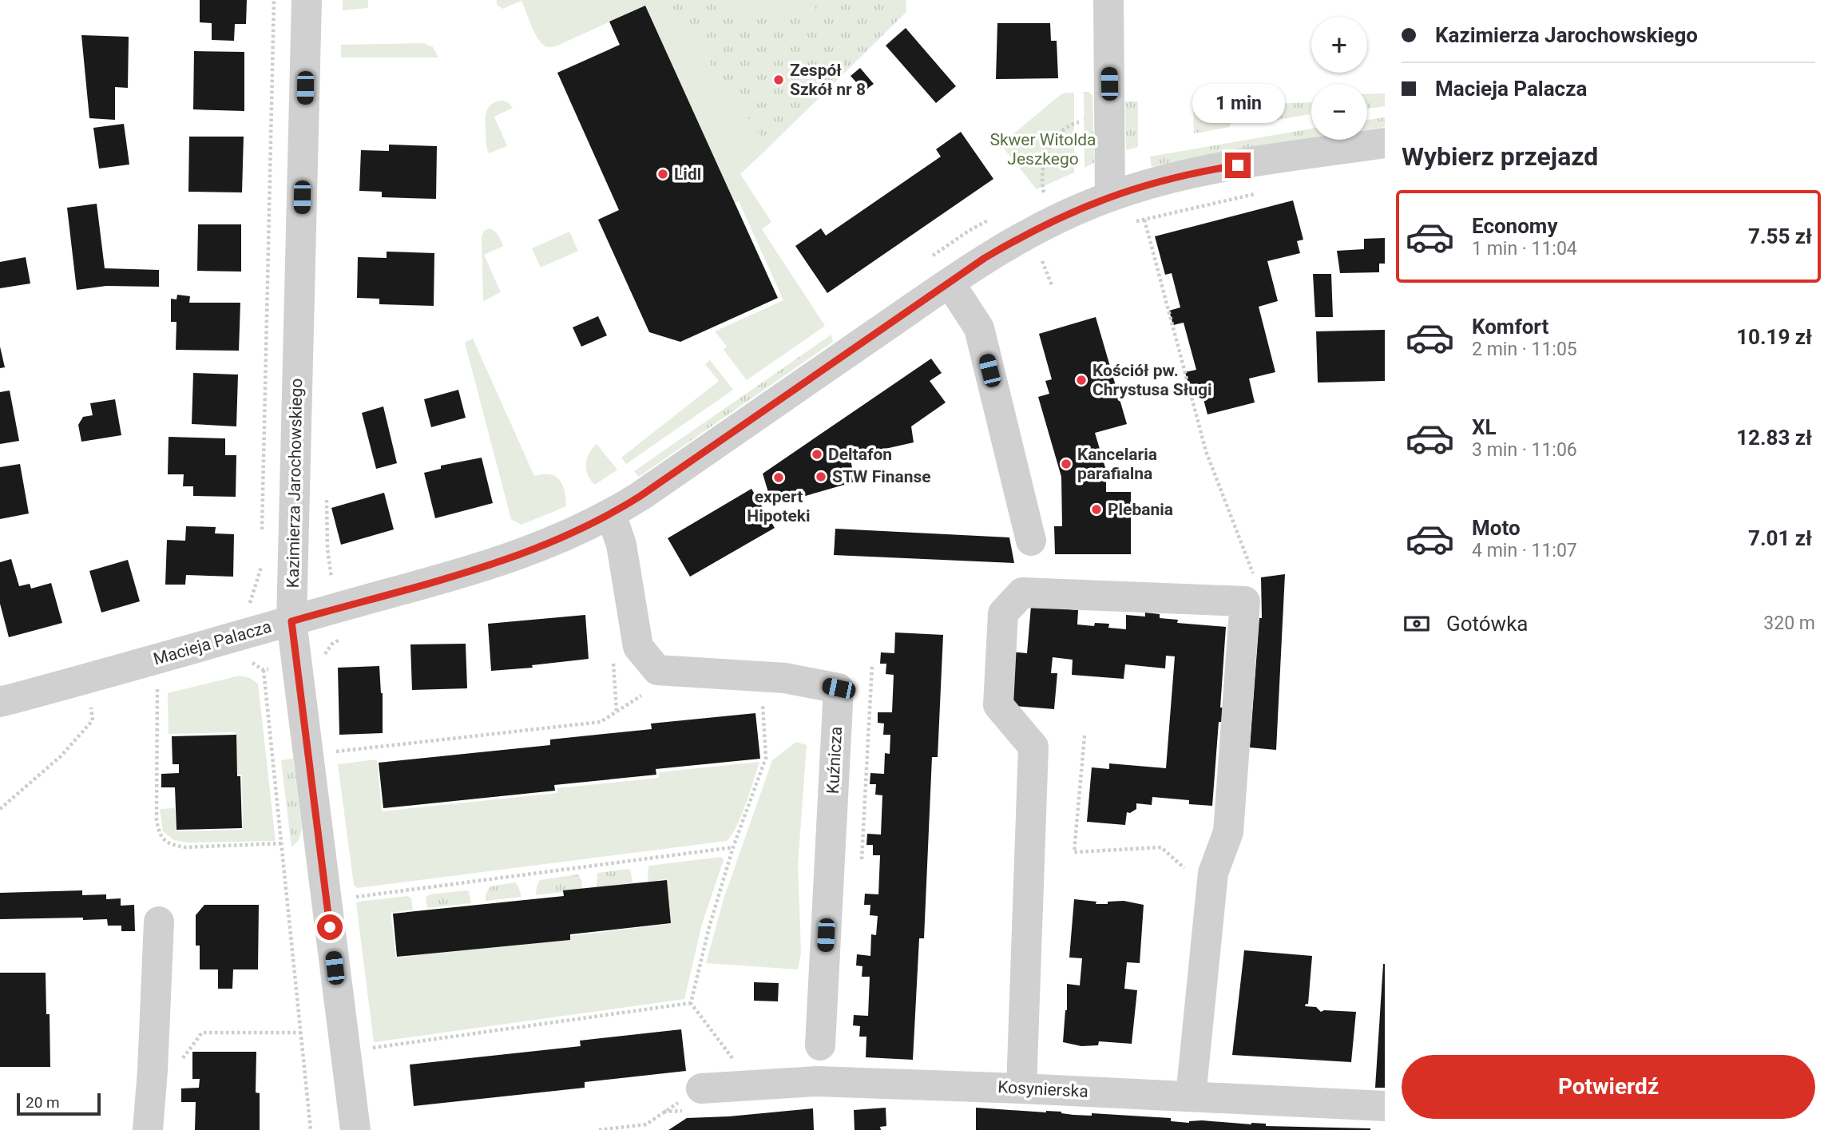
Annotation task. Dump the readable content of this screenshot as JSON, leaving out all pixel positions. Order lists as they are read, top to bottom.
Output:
{
  "streets": {
    "street": [
      "Kazimierza Jarochowskiego",
      "Macieja Palacza",
      "Kuźnicza",
      "Kosynierska"
    ]
  },
  "crossings": [
    ["Kazimierza Jarochowskiego", "Macieja Palacza"],
    ["Macieja Palacza", "Kuźnicza"]
  ],
  "parks": ["Skwer Witolda Jeszkego"],
  "places": [
    "Zespół Szkół nr 8",
    "Lidl",
    "Kościół pw. Chrystusa Sługi",
    "Deltafon",
    "Kancelaria parafialna",
    "STW Finanse",
    "expert Hipoteki",
    "Plebania"
  ],
  "scale_bar": "20 m",
  "page": {
    "banner": ["Kazimierza Jarochowskiego", "Macieja Palacza"],
    "map_buttons": ["+", "−"],
    "bubble": "1 min",
    "heading": "Wybierz przejazd",
    "list": [
      {
        "name": "Economy",
        "note": "1 min · 11:04",
        "value": "7.55 zł"
      },
      {
        "name": "Komfort",
        "note": "2 min · 11:05",
        "value": "10.19 zł"
      },
      {
        "name": "XL",
        "note": "3 min · 11:06",
        "value": "12.83 zł"
      },
      {
        "name": "Moto",
        "note": "4 min · 11:07",
        "value": "7.01 zł"
      }
    ],
    "pay": ["Gotówka", "320 m"],
    "buttons": "Potwierdź",
    "scale": "20 m"
  }
}
